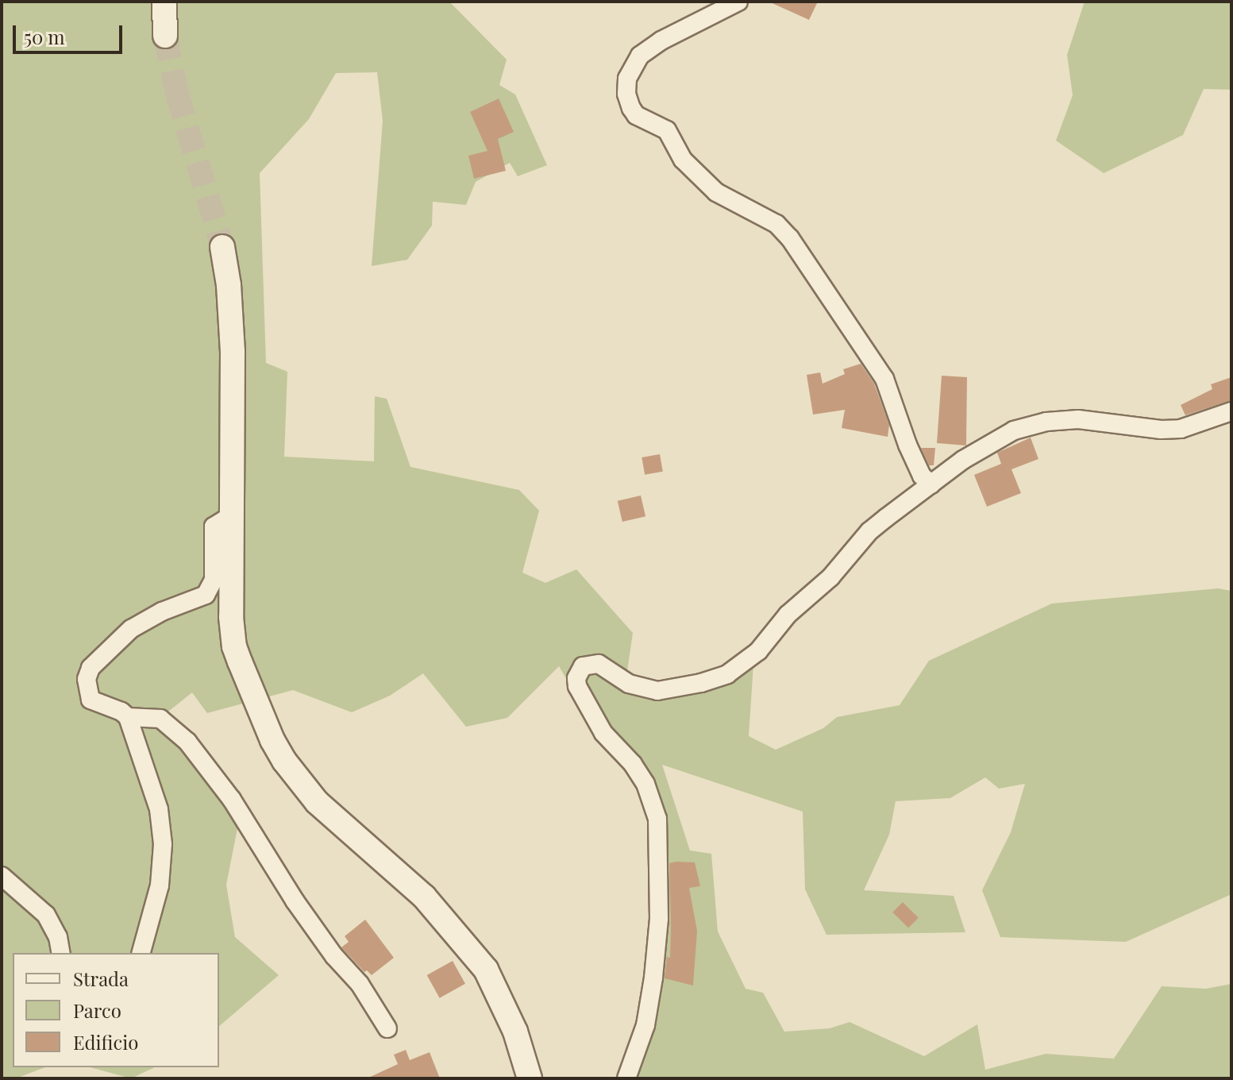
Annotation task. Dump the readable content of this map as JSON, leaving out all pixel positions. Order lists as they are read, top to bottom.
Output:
{
  "legend": ["Strada", "Parco", "Edificio"],
  "scale_bar": "50 m"
}
